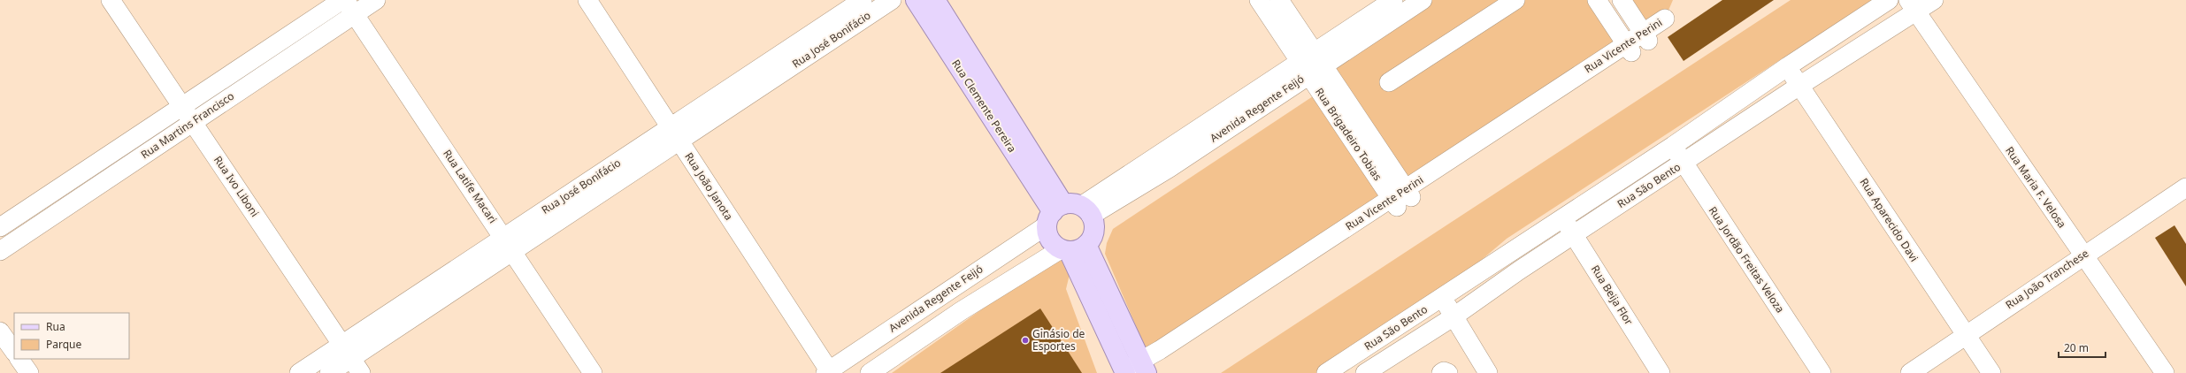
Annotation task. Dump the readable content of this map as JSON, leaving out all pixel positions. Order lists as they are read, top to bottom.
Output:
{
  "streets": {
    "main road": ["Rua Clemente Pereira"],
    "street": [
      "Rua José Bonifácio",
      "Rua Vicente Perini",
      "Avenida Regente Feijó",
      "Rua Martins Francisco",
      "Rua Brigadeiro Tobias",
      "Rua São Bento",
      "Rua Ivo Liboni",
      "Rua Latife Macari",
      "Rua João Janota",
      "Rua Maria F. Velosa",
      "Rua Aparecido Davi",
      "Rua Jordão Freitas Veloza",
      "Rua João Tranchese",
      "Rua Beija Flor"
    ]
  },
  "crossings": [
    ["Rua José Bonifácio", "Rua Ivo Liboni"],
    ["Rua José Bonifácio", "Rua Latife Macari"],
    ["Rua José Bonifácio", "Rua João Janota"],
    ["Rua Vicente Perini", "Rua Brigadeiro Tobias"],
    ["Rua Clemente Pereira", "Avenida Regente Feijó"],
    ["Avenida Regente Feijó", "Rua Brigadeiro Tobias"],
    ["Avenida Regente Feijó", "Rua João Janota"],
    ["Rua Martins Francisco", "Rua Ivo Liboni"],
    ["Rua Martins Francisco", "Rua Latife Macari"],
    ["Rua São Bento", "Rua Maria F. Velosa"],
    ["Rua São Bento", "Rua Aparecido Davi"],
    ["Rua São Bento", "Rua Jordão Freitas Veloza"],
    ["Rua São Bento", "Rua Beija Flor"],
    ["Rua Maria F. Velosa", "Rua João Tranchese"],
    ["Rua Aparecido Davi", "Rua João Tranchese"]
  ],
  "places": ["Ginásio de Esportes"],
  "legend": ["Rua", "Parque"],
  "scale_bar": "20 m"
}
